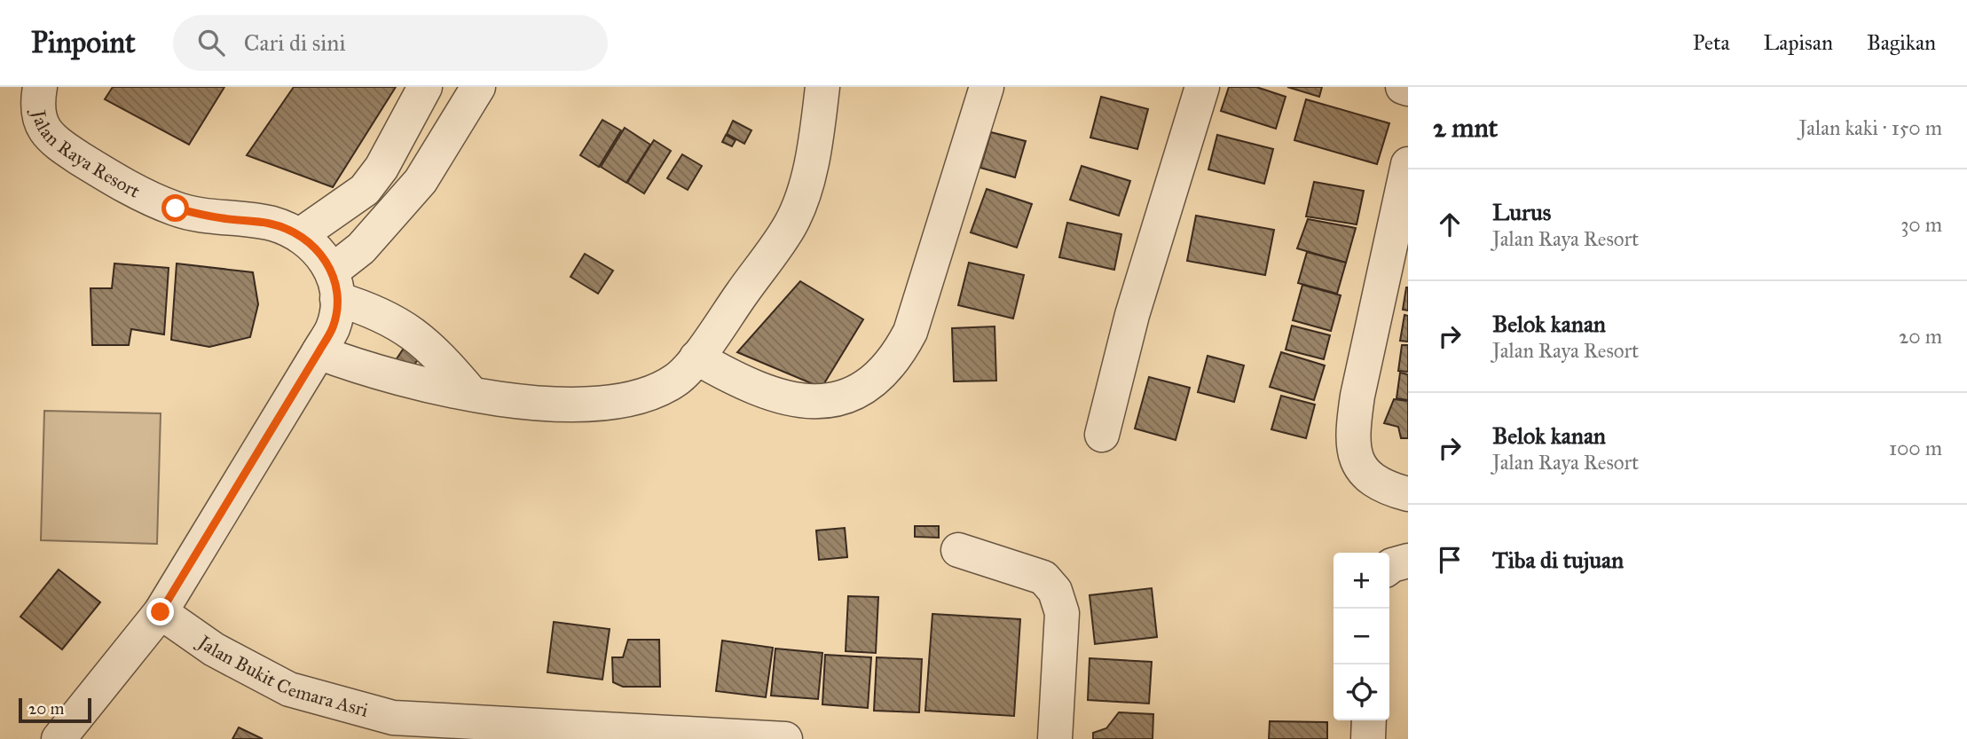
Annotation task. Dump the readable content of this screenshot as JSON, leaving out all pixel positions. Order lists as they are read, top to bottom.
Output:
{
  "streets": {
    "street": ["Jalan Raya Resort", "Jalan Bukit Cemara Asri"]
  },
  "scale_bar": "20 m",
  "page": {
    "header": "Pinpoint",
    "search": "Cari di sini",
    "nav": ["Peta", "Lapisan", "Bagikan"],
    "heading": ["2 mnt", "Jalan kaki · 150 m"],
    "list": [
      ["Lurus", "Jalan Raya Resort", "30 m"],
      ["Belok kanan", "Jalan Raya Resort", "20 m"],
      ["Belok kanan", "Jalan Raya Resort", "100 m"],
      "Tiba di tujuan"
    ],
    "map_buttons": ["+", "−"],
    "scale": "20 m"
  }
}
